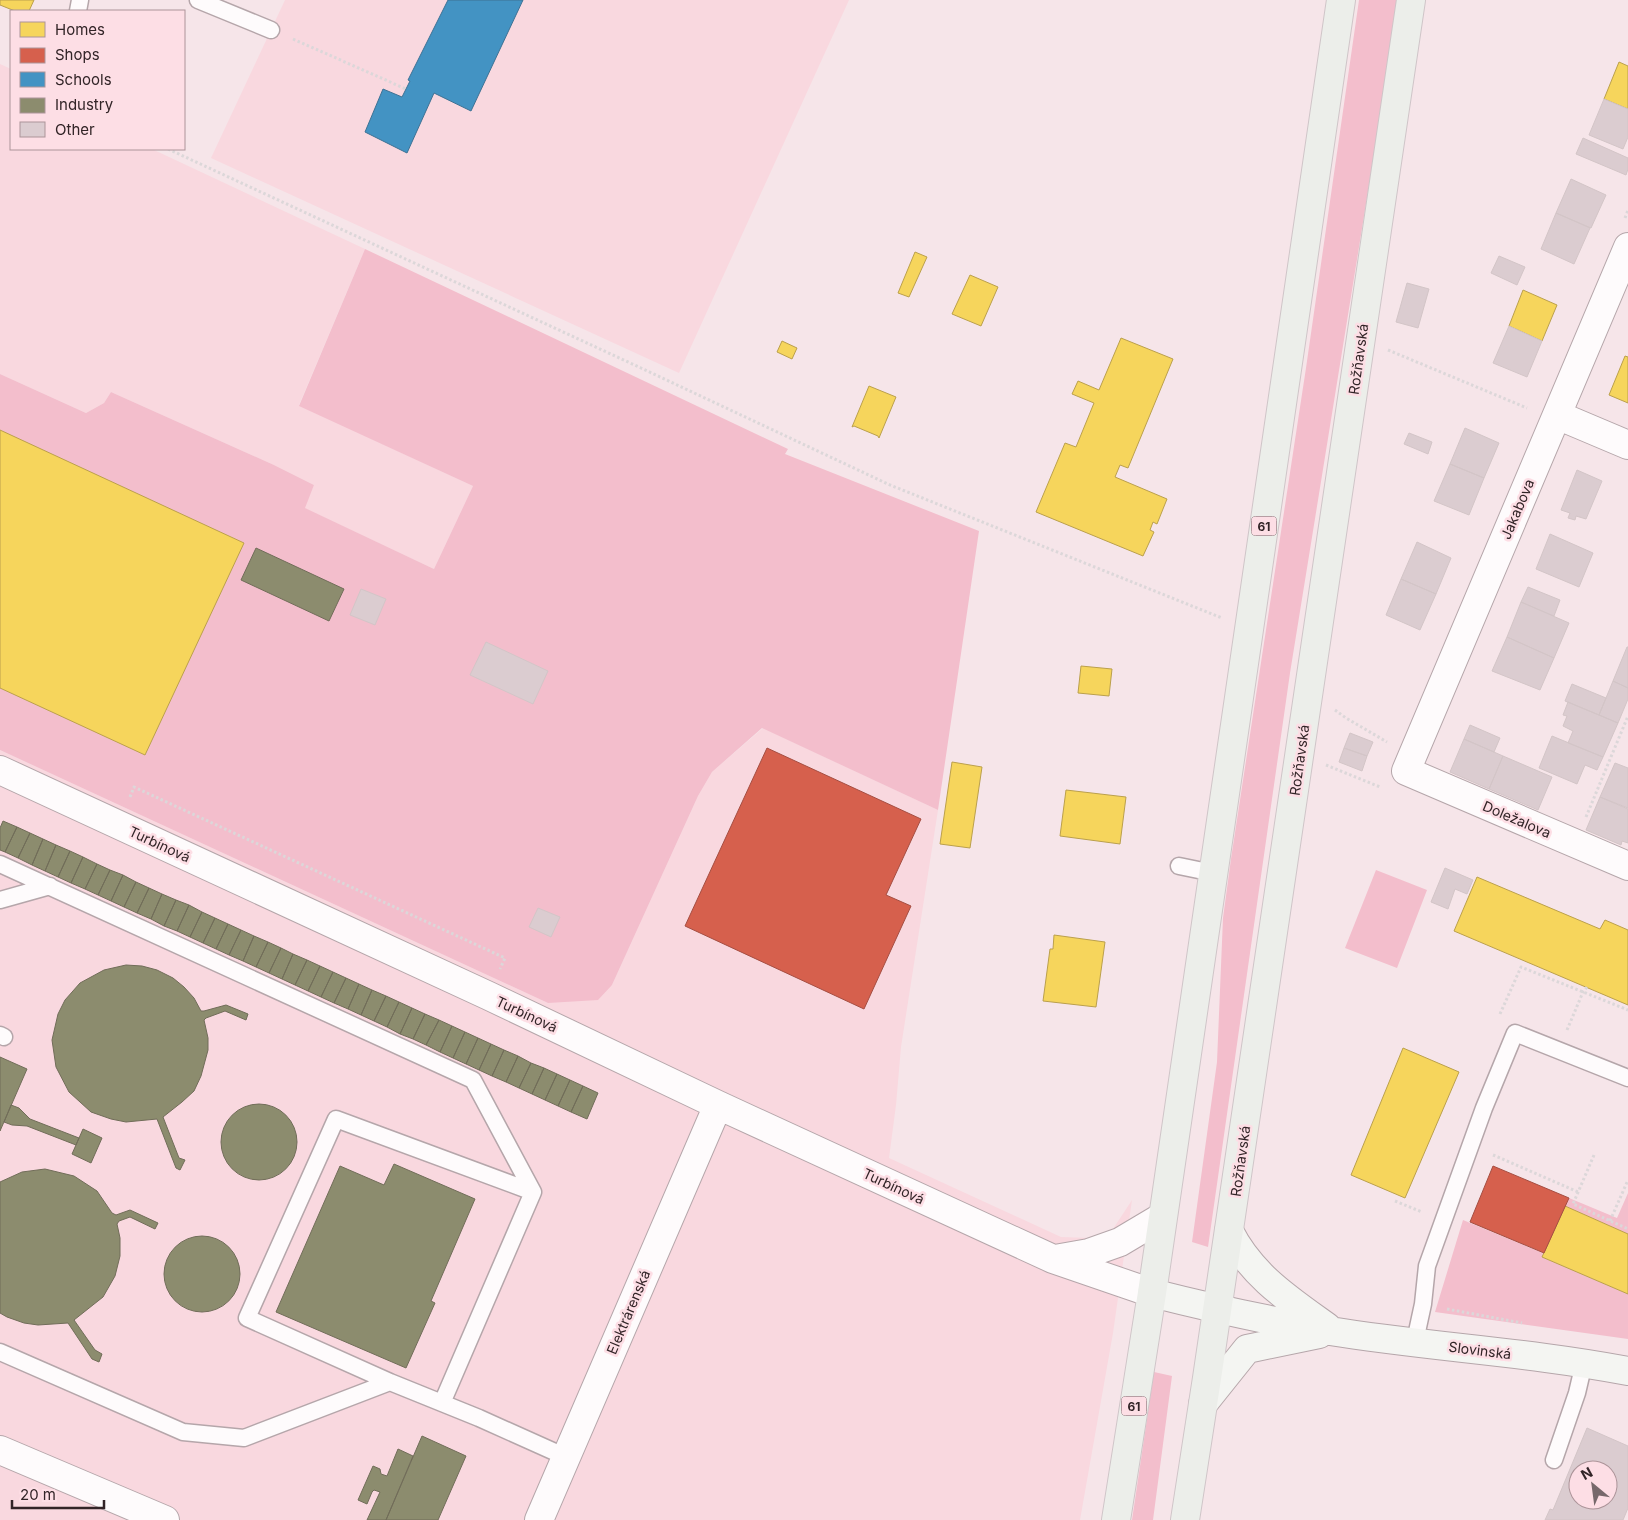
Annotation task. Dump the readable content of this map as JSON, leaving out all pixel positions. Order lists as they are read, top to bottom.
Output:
{
  "streets": {
    "main road": ["Rožňavská", "61"],
    "street": [
      "Jakabova",
      "Doležalova",
      "Turbínová",
      "Elektrárenská",
      "Slovinská"
    ]
  },
  "crossings": [
    ["Rožňavská", "Slovinská"],
    ["Jakabova", "Doležalova"],
    ["61", "Turbínová"],
    ["61", "Slovinská"],
    ["Turbínová", "Elektrárenská"],
    ["Turbínová", "Slovinská"]
  ],
  "legend": [
    "Homes",
    "Shops",
    "Schools",
    "Industry",
    "Other"
  ],
  "scale_bar": "20 m",
  "north": "top left"
}
